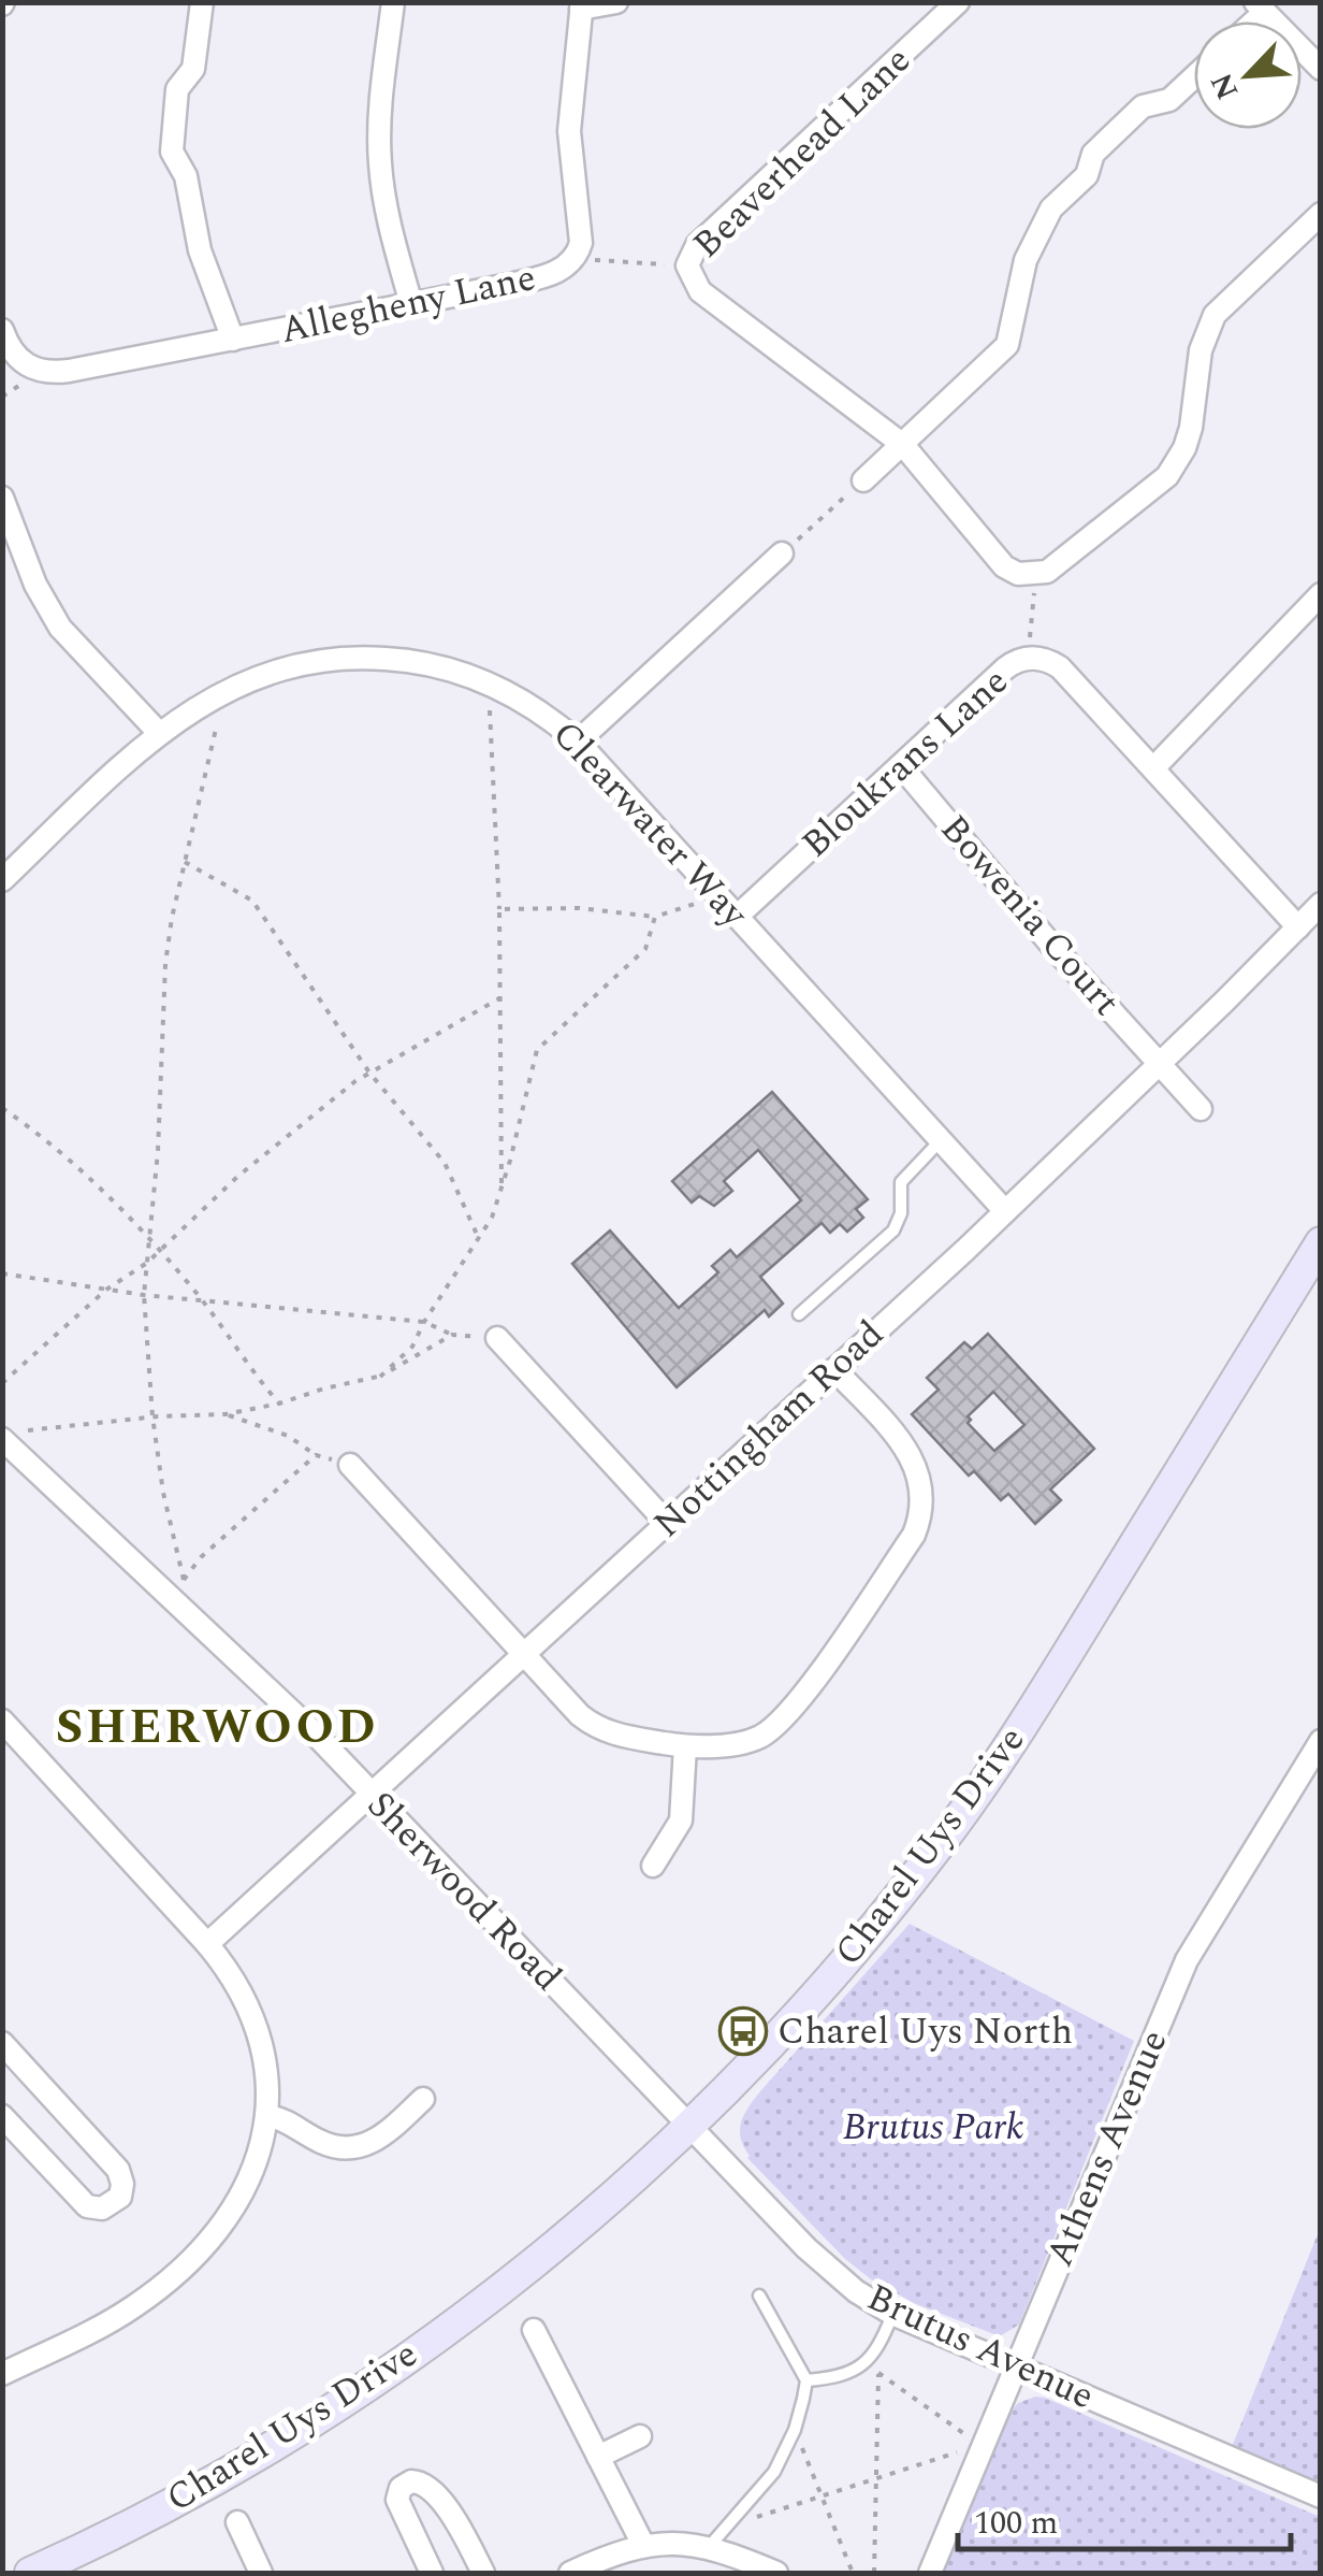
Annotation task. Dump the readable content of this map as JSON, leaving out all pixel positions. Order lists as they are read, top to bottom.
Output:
{
  "streets": {
    "main road": ["Charel Uys Drive"],
    "street": [
      "Beaverhead Lane",
      "Allegheny Lane",
      "Bloukrans Lane",
      "Clearwater Way",
      "Bowenia Court",
      "Nottingham Road",
      "Sherwood Road",
      "Athens Avenue",
      "Brutus Avenue"
    ]
  },
  "crossings": [
    ["Bloukrans Lane", "Clearwater Way"],
    ["Bloukrans Lane", "Bowenia Court"],
    ["Bloukrans Lane", "Nottingham Road"],
    ["Clearwater Way", "Nottingham Road"],
    ["Bowenia Court", "Nottingham Road"],
    ["Nottingham Road", "Sherwood Road"],
    ["Charel Uys Drive", "Sherwood Road"],
    ["Charel Uys Drive", "Brutus Avenue"],
    ["Sherwood Road", "Brutus Avenue"],
    ["Athens Avenue", "Brutus Avenue"]
  ],
  "districts": ["SHERWOOD"],
  "parks": ["Brutus Park"],
  "places": {
    "bus stop": ["Charel Uys North"]
  },
  "scale_bar": "100 m",
  "north": "bottom left"
}
